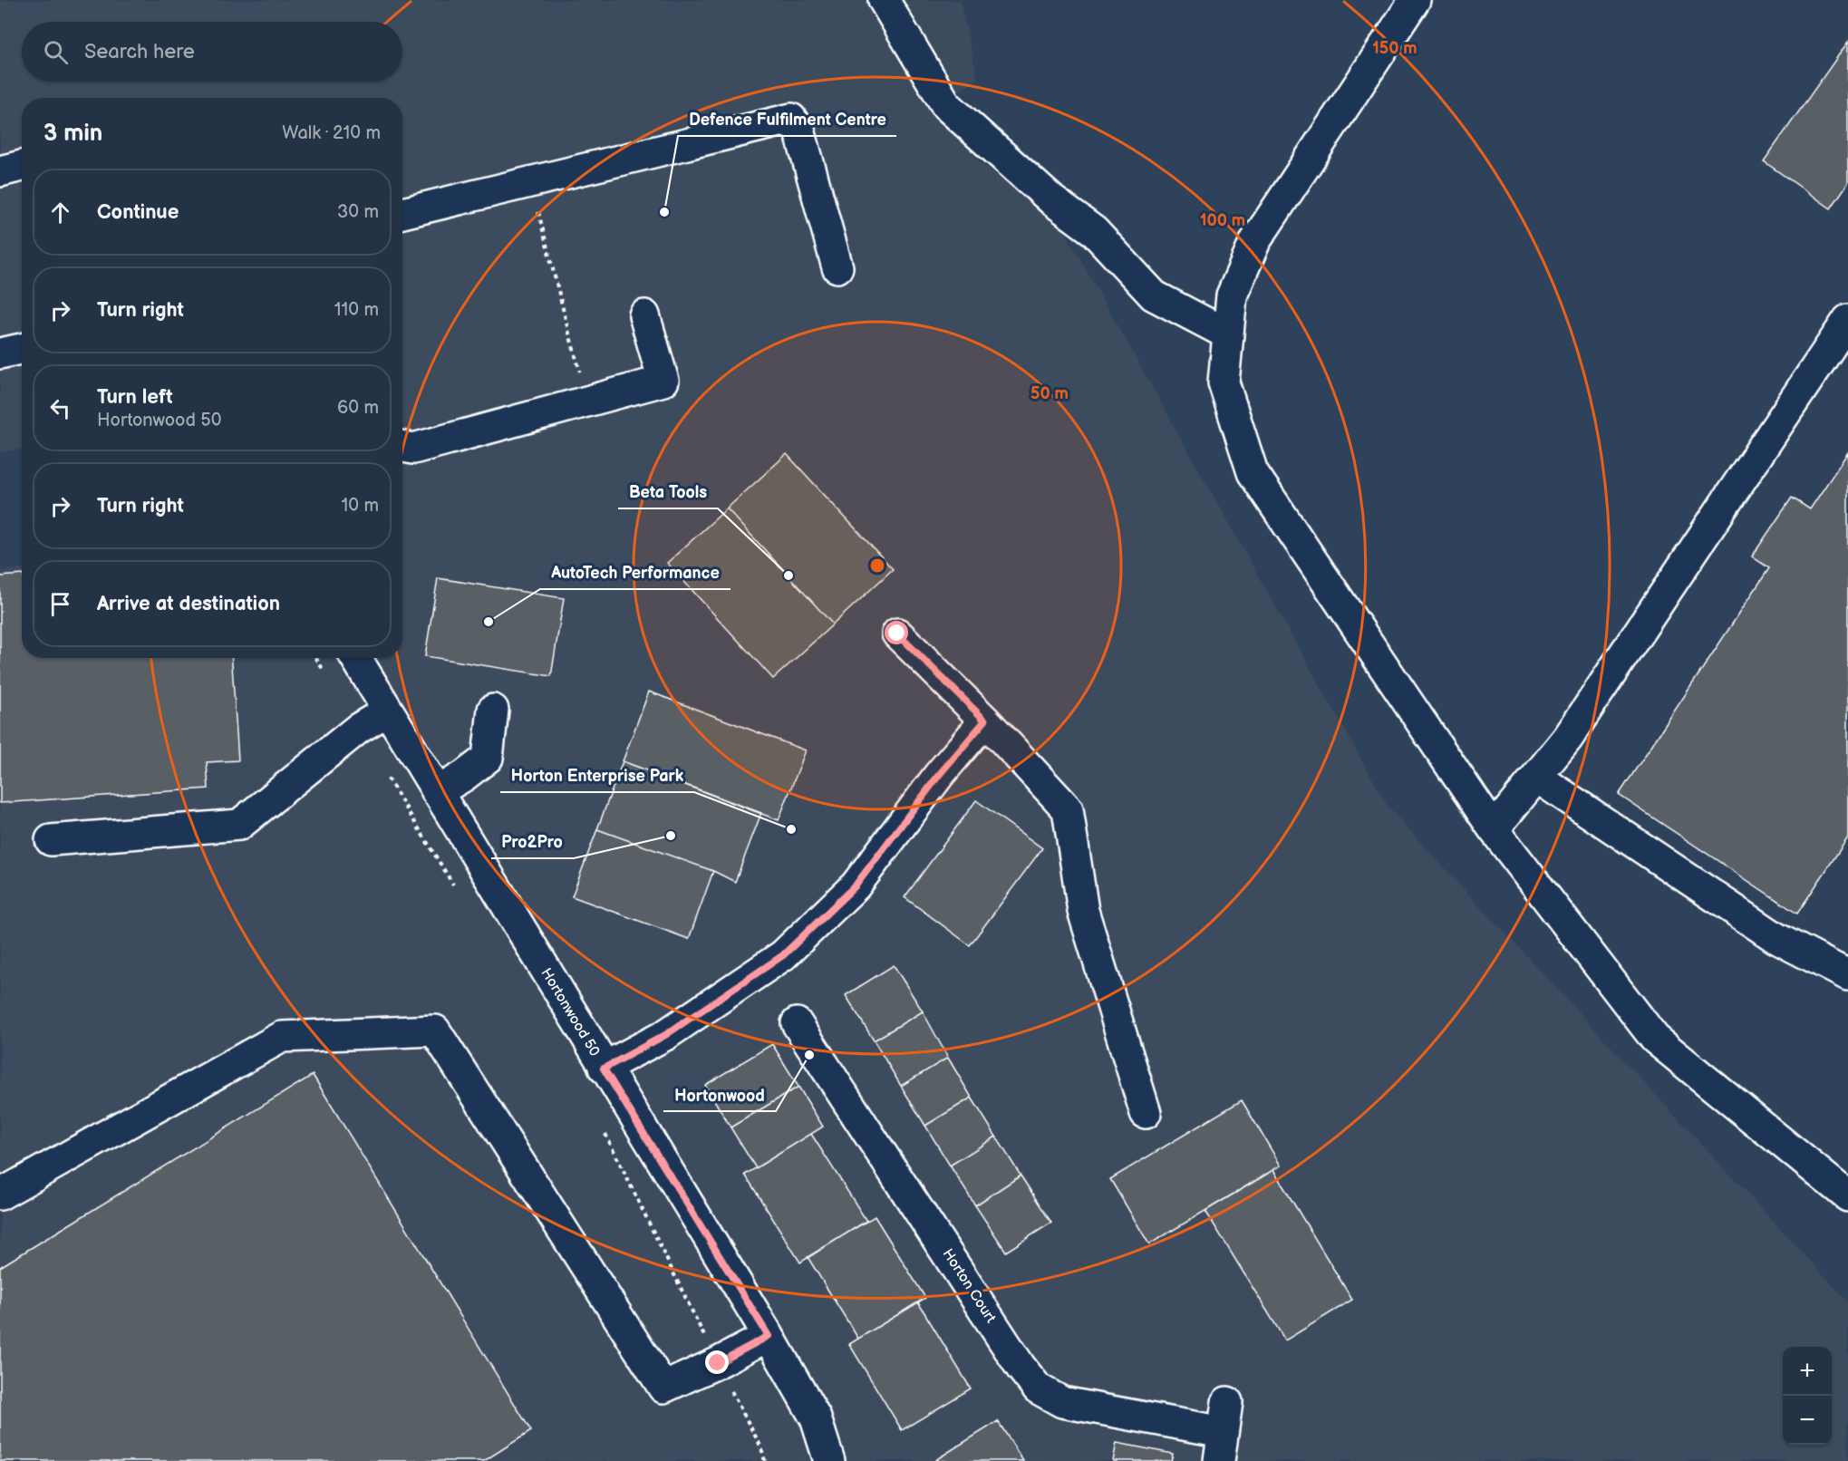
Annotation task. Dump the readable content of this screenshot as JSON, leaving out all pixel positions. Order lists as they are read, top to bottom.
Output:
{
  "streets": {
    "street": ["Hortonwood 50", "Horton Court"]
  },
  "places": [
    "Defence Fulfilment Centre",
    "Beta Tools",
    "AutoTech Performance",
    "Horton Enterprise Park",
    "Pro2Pro",
    "Hortonwood"
  ],
  "page": {
    "search": "Search here",
    "heading": ["3 min", "Walk · 210 m"],
    "list": [
      ["Continue", "30 m"],
      ["Turn right", "110 m"],
      ["Turn left", "Hortonwood 50", "60 m"],
      ["Turn right", "10 m"],
      "Arrive at destination"
    ],
    "map_buttons": ["+", "−"]
  },
  "rings": ["150 m", "100 m", "50 m"]
}
